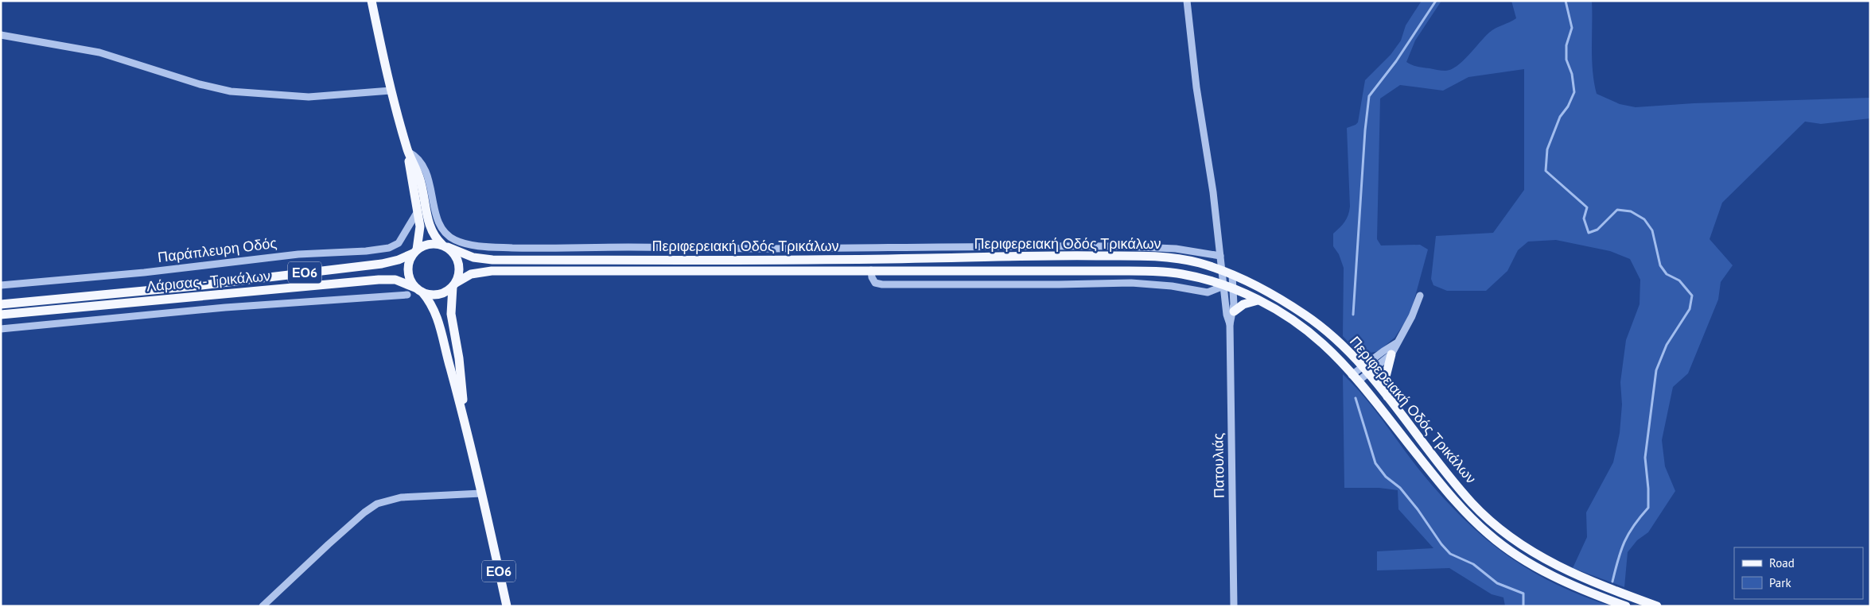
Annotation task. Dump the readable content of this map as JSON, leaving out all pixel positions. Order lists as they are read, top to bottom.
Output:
{
  "streets": {
    "main road": ["Περιφερειακή Οδός Τρικάλων", "ΕΟ6", "Λάρισας - Τρικάλων"],
    "street": ["Παράπλευρη Οδός", "Πατουλιάς"]
  },
  "crossings": [
    ["Περιφερειακή Οδός Τρικάλων", "ΕΟ6"],
    ["Περιφερειακή Οδός Τρικάλων", "Λάρισας - Τρικάλων"],
    ["Περιφερειακή Οδός Τρικάλων", "Πατουλιάς"],
    ["ΕΟ6", "Λάρισας - Τρικάλων"]
  ],
  "legend": ["Road", "Park"]
}
